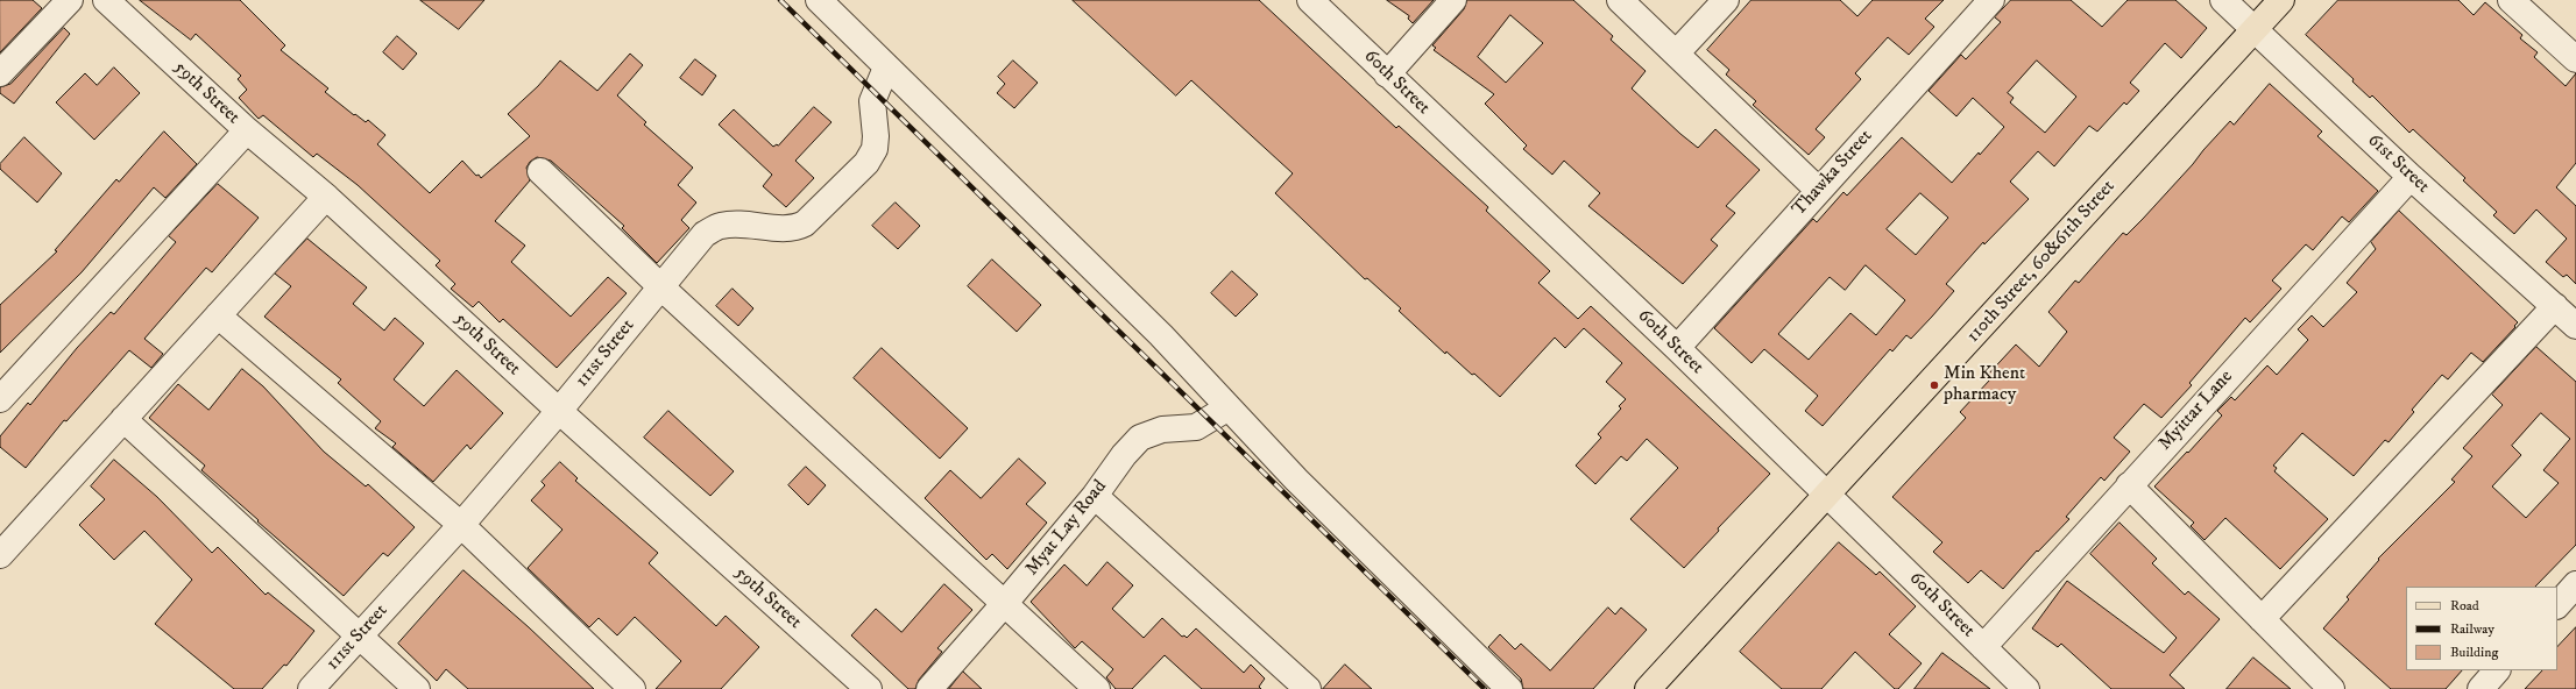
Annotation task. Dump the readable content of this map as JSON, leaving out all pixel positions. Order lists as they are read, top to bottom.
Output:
{
  "streets": {
    "main road": ["110th Street, 60&61th Street"],
    "street": [
      "60th Street",
      "59th Street",
      "61st Street",
      "Thawka Street",
      "111st Street",
      "Myittar Lane",
      "Myat Lay Road"
    ]
  },
  "crossings": [
    ["60th Street", "Thawka Street"],
    ["60th Street", "110th Street, 60&61th Street"],
    ["60th Street", "Myittar Lane"],
    ["59th Street", "111st Street"],
    ["61st Street", "110th Street, 60&61th Street"],
    ["61st Street", "Myittar Lane"]
  ],
  "places": ["Min Khent pharmacy"],
  "legend": ["Road", "Railway", "Building"]
}
